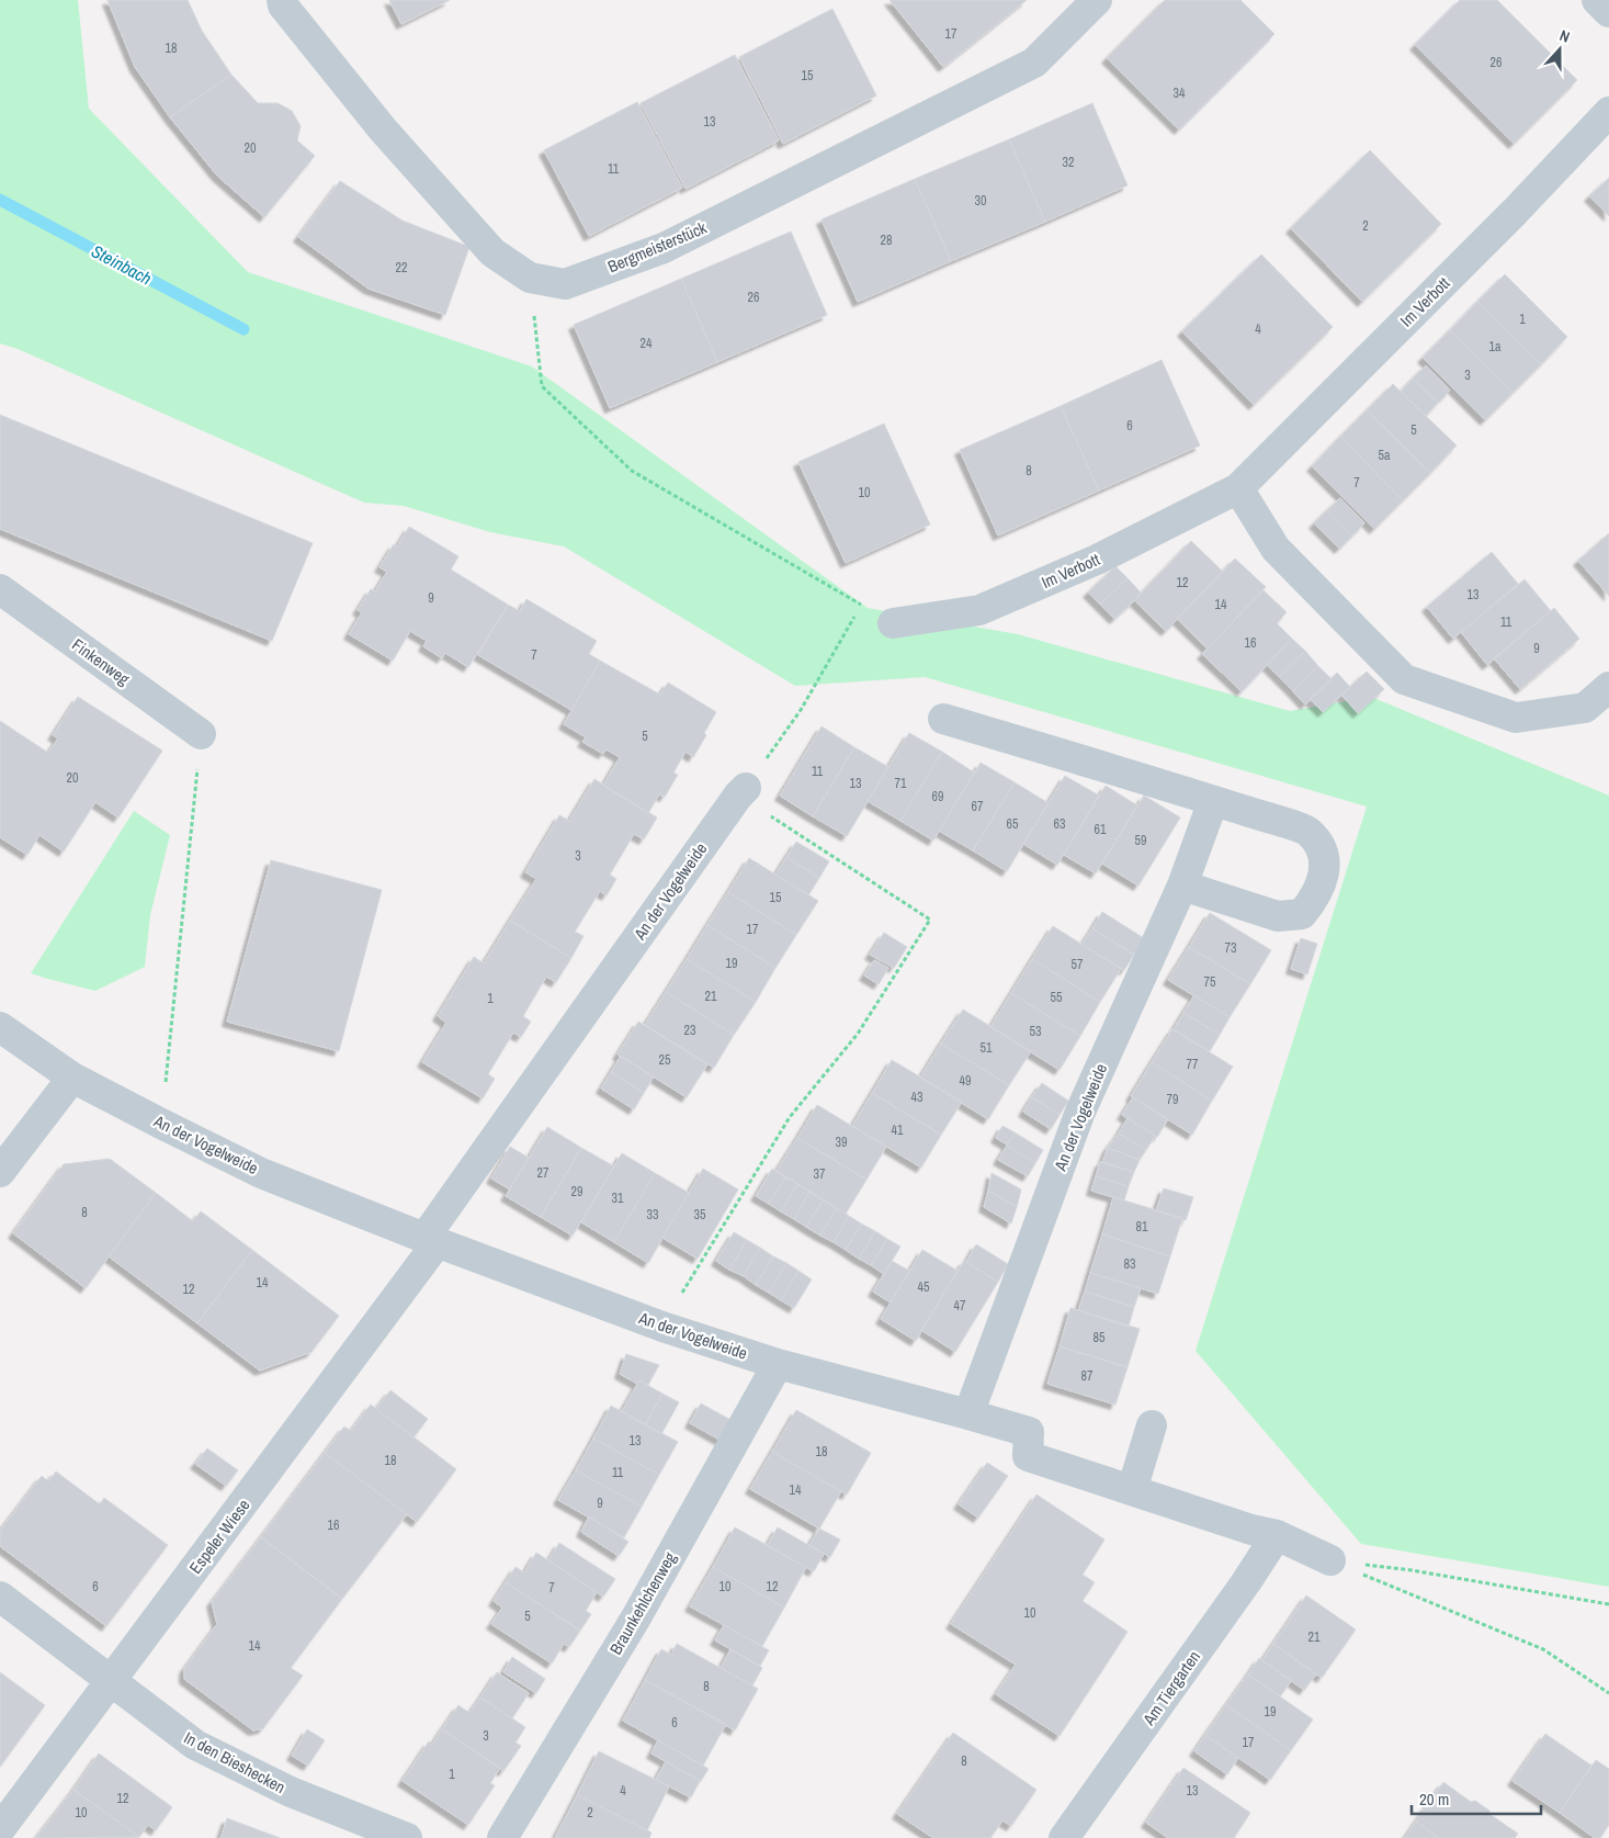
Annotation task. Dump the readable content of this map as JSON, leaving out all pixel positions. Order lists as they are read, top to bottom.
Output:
{
  "streets": {
    "street": [
      "Bergmeisterstück",
      "Im Verbott",
      "Finkenweg",
      "An der Vogelweide",
      "Espeler Wiese",
      "Braunkehlchenweg",
      "Am Tiergarten",
      "In den Bieshecken"
    ]
  },
  "crossings": [
    ["An der Vogelweide", "Espeler Wiese"],
    ["An der Vogelweide", "Braunkehlchenweg"],
    ["An der Vogelweide", "Am Tiergarten"],
    ["Espeler Wiese", "In den Bieshecken"]
  ],
  "water": ["Steinbach"],
  "house_numbers": [
    "17",
    "18",
    "26",
    "15",
    "34",
    "13",
    "20",
    "32",
    "11",
    "30",
    "2",
    "28",
    "22",
    "26",
    "1",
    "4",
    "24",
    "1a",
    "3",
    "6",
    "5",
    "5a",
    "8",
    "7",
    "10",
    "12",
    "13",
    "9",
    "14",
    "11",
    "16",
    "9",
    "7",
    "5",
    "11",
    "20",
    "13",
    "71",
    "69",
    "67",
    "65",
    "63",
    "61",
    "59",
    "3",
    "15",
    "17",
    "73",
    "19",
    "57",
    "75",
    "21",
    "55",
    "1",
    "23",
    "53",
    "51",
    "25",
    "77",
    "49",
    "43",
    "79",
    "41",
    "39",
    "27",
    "37",
    "29",
    "31",
    "8",
    "33",
    "35",
    "81",
    "83",
    "14",
    "45",
    "12",
    "47",
    "85",
    "87",
    "13",
    "18",
    "18",
    "11",
    "14",
    "9",
    "16",
    "6",
    "10",
    "12",
    "7",
    "10",
    "5",
    "21",
    "14",
    "8",
    "19",
    "6",
    "3",
    "17",
    "8",
    "1",
    "4",
    "13",
    "12",
    "10",
    "2"
  ],
  "scale_bar": "20 m",
  "north": "top"
}
